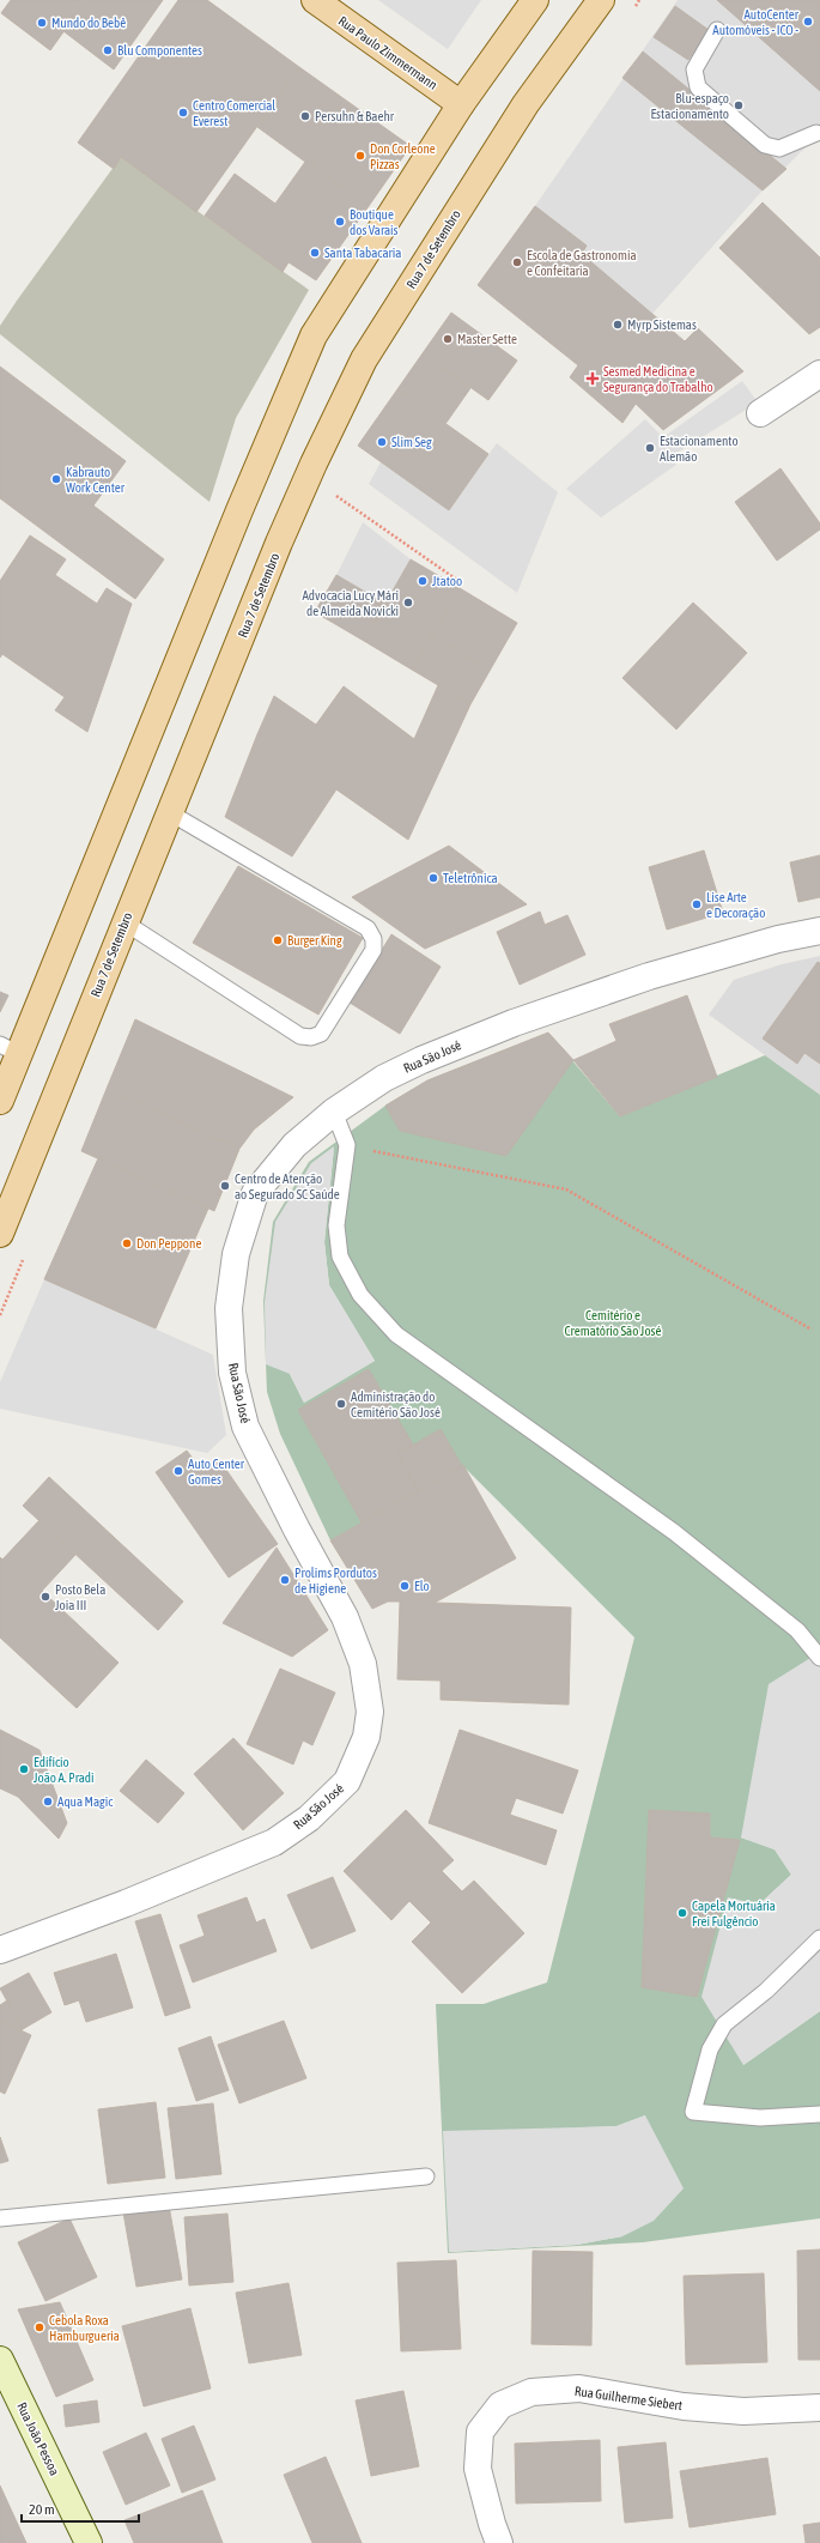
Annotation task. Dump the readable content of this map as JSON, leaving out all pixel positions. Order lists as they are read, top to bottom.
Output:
{
  "streets": {
    "main road": ["Rua Paulo Zimmermann", "Rua 7 de Setembro", "Rua João Pessoa"],
    "street": ["Rua São José", "Rua Guilherme Siebert"]
  },
  "parks": ["Cemitério e Crematório São José"],
  "places": {
    "other": [
      "AutoCenter Automóveis - ICO -",
      "Mundo do Bebê",
      "Blu Componentes",
      "Blu-espaço Estacionamento",
      "Centro Comercial Everest",
      "Persuhn & Baehr",
      "Don Corleone Pizzas",
      "Boutique dos Varais",
      "Santa Tabacaria",
      "Escola de Gastronomia e Confeitaria",
      "Myrp Sistemas",
      "Master Sette",
      "Slim Seg",
      "Estacionamento Alemão",
      "Kabrauto Work Center",
      "Jtatoo",
      "Advocacia Lucy Mári de Almeida Novicki",
      "Teletrônica",
      "Lise Arte e Decoração",
      "Burger King",
      "Centro de Atenção ao Segurado SC Saúde",
      "Don Peppone",
      "Administração do Cemitério São José",
      "Auto Center Gomes",
      "Prolims Pordutos de Higiene",
      "Elo",
      "Posto Bela Joia III",
      "Edifício João A. Pradi",
      "Aqua Magic",
      "Capela Mortuária Frei Fulgêncio",
      "Cebola Roxa Hamburgueria"
    ],
    "health": ["Sesmed Medicina e Segurança do Trabalho"]
  },
  "scale_bar": "20 m"
}
